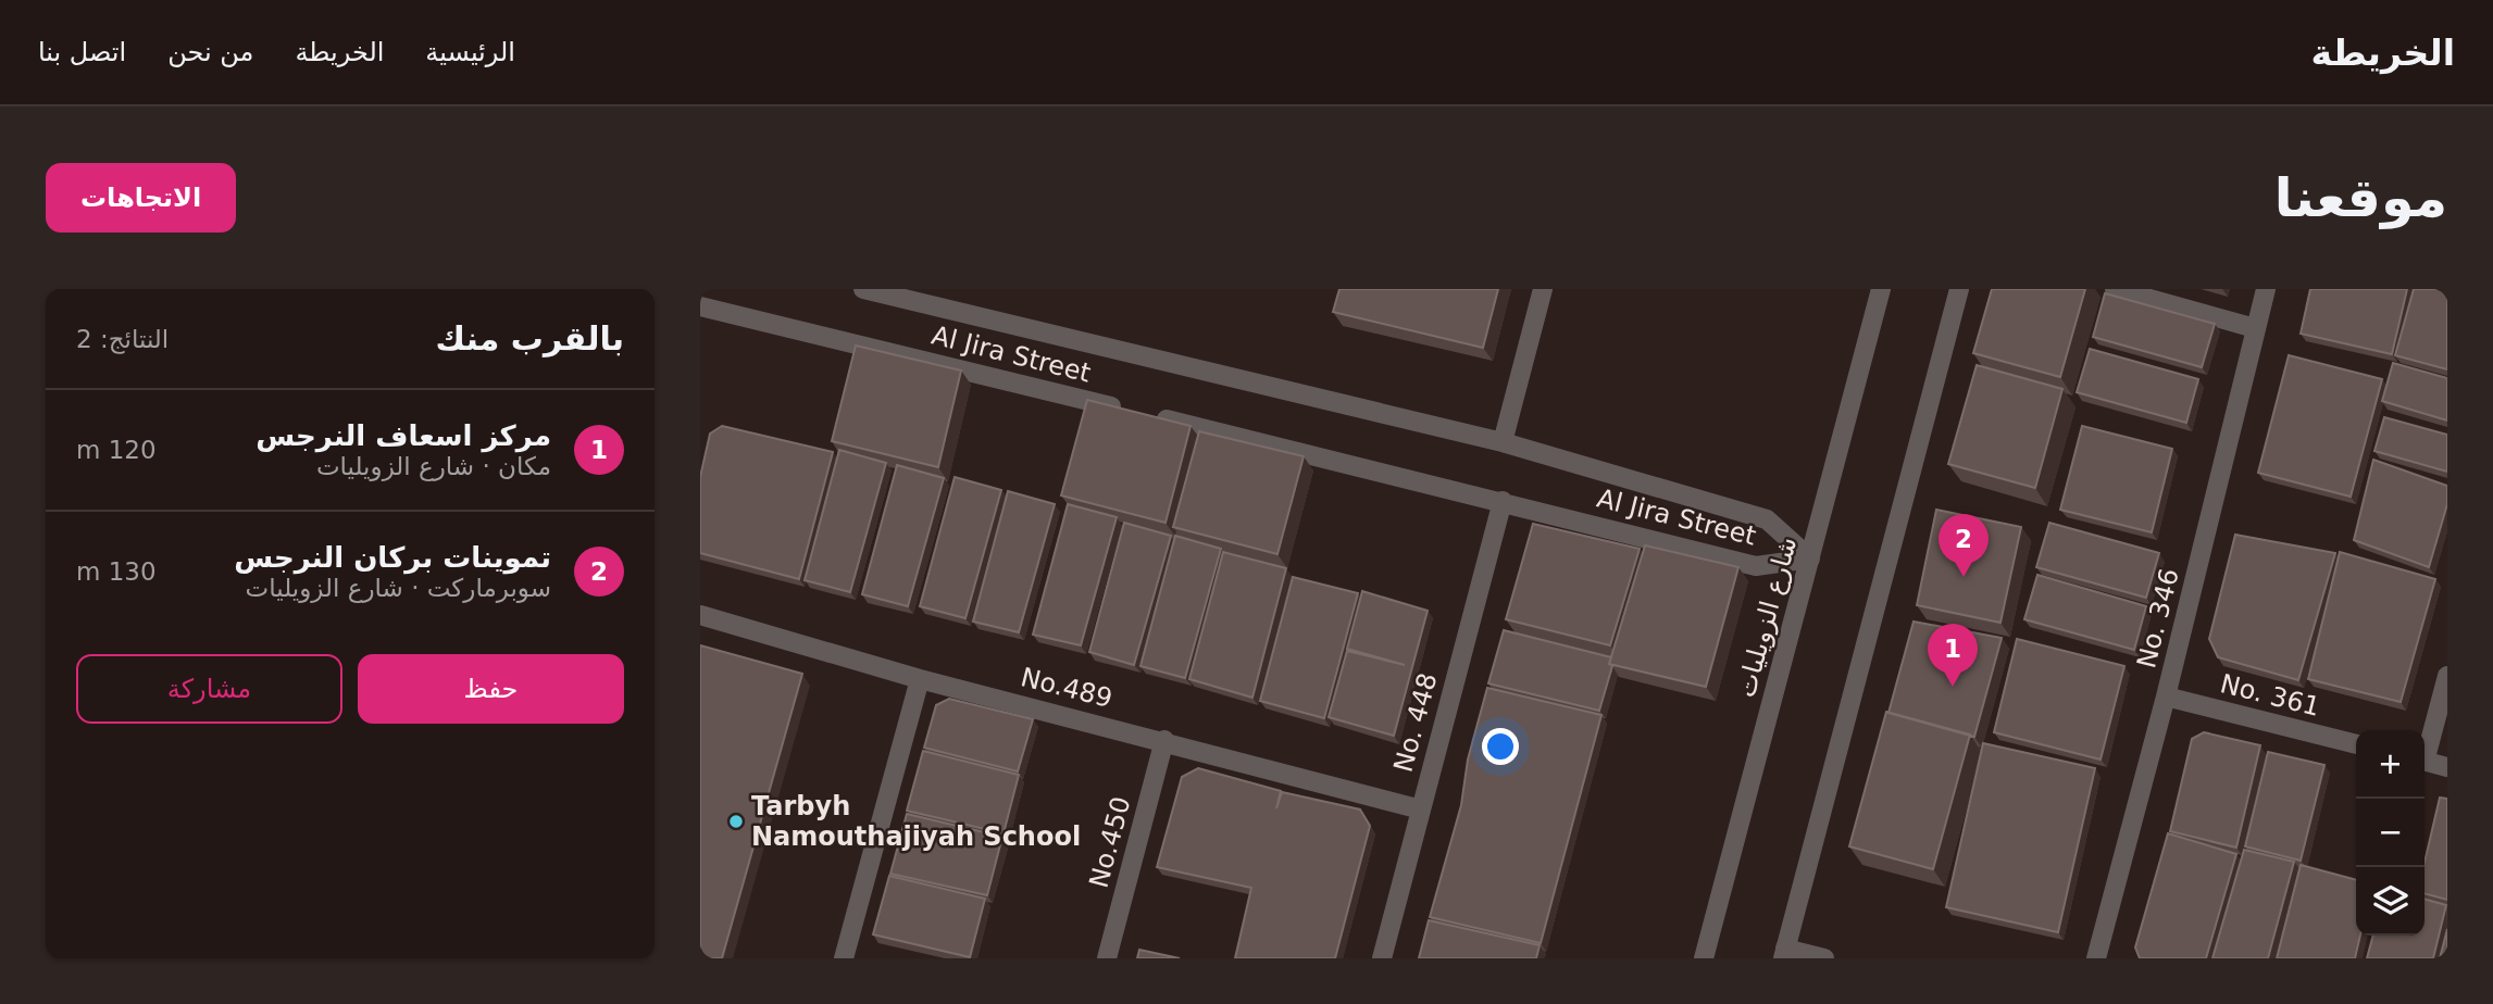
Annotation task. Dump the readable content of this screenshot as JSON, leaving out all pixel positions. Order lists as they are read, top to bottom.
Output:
{
  "streets": {
    "street": [
      "Al Jira Street",
      "شارع الزويليات",
      "No. 346",
      "No.489",
      "No. 361",
      "No. 448",
      "No.450"
    ]
  },
  "crossings": [
    ["Al Jira Street", "شارع الزويليات"],
    ["Al Jira Street", "No. 448"],
    ["No. 346", "No. 361"],
    ["No.489", "No. 448"],
    ["No.489", "No.450"]
  ],
  "places": ["Tarbyh Namouthajiyah School"],
  "page": {
    "header": "الخريطة",
    "nav": [
      "الرئيسية",
      "الخريطة",
      "من نحن",
      "اتصل بنا"
    ],
    "buttons": [
      "الاتجاهات",
      ["حفظ", "مشاركة"]
    ],
    "title": "موقعنا",
    "heading": ["بالقرب منك", "النتائج: 2"],
    "list": [
      {
        "mark": "1",
        "name": "مركز اسعاف النرجس",
        "note": "مكان · شارع الزويليات",
        "value": "120 m"
      },
      {
        "mark": "2",
        "name": "تموينات بركان النرجس",
        "note": "سوبرماركت · شارع الزويليات",
        "value": "130 m"
      }
    ],
    "pins": ["2", "1"],
    "map_buttons": ["+", "−"]
  }
}
